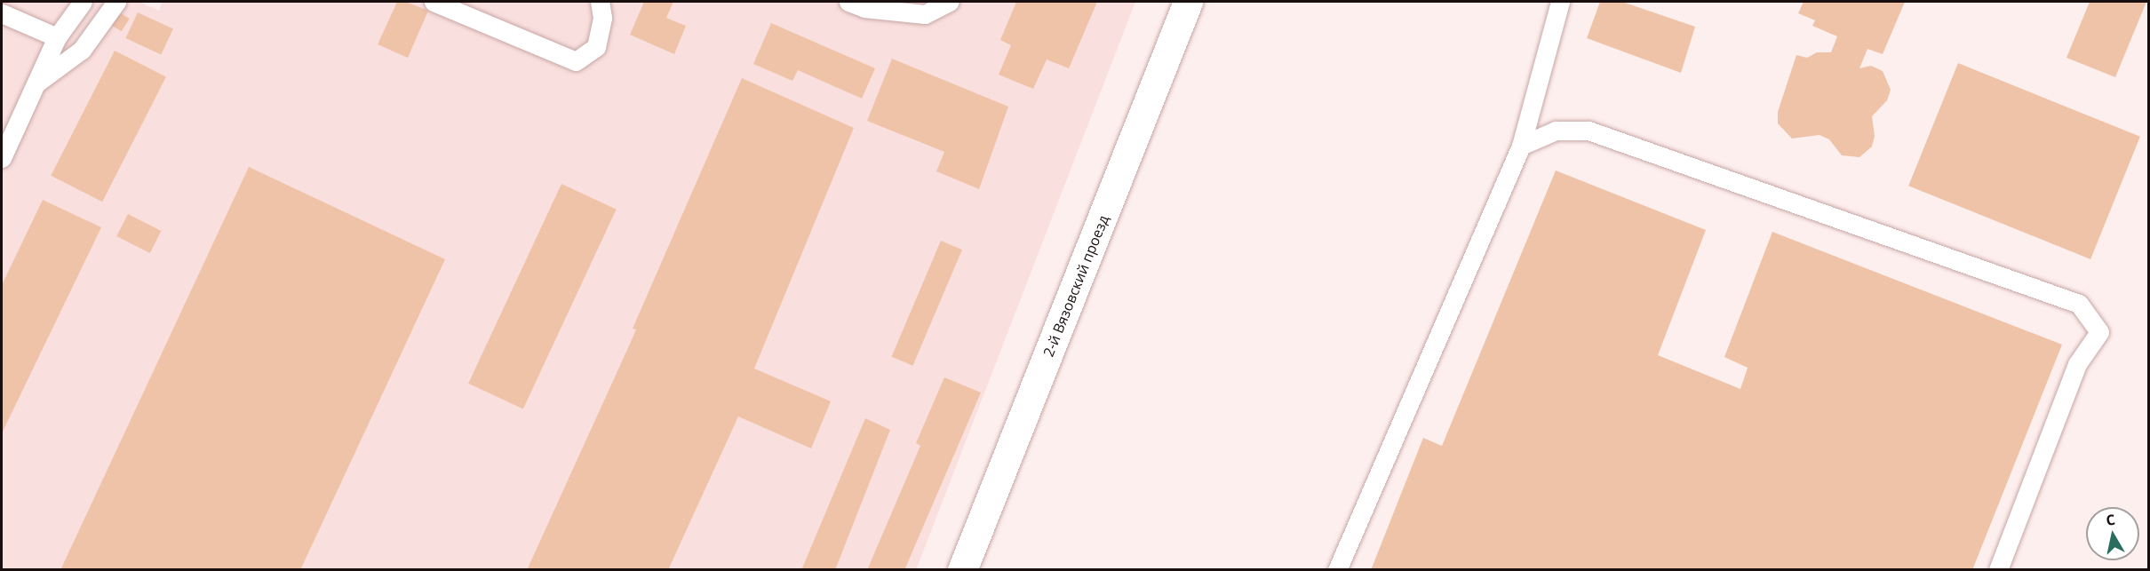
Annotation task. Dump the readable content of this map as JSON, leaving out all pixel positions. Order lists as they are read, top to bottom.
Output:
{
  "streets": {
    "street": ["2-й Вязовский проезд"]
  },
  "north": "top"
}
